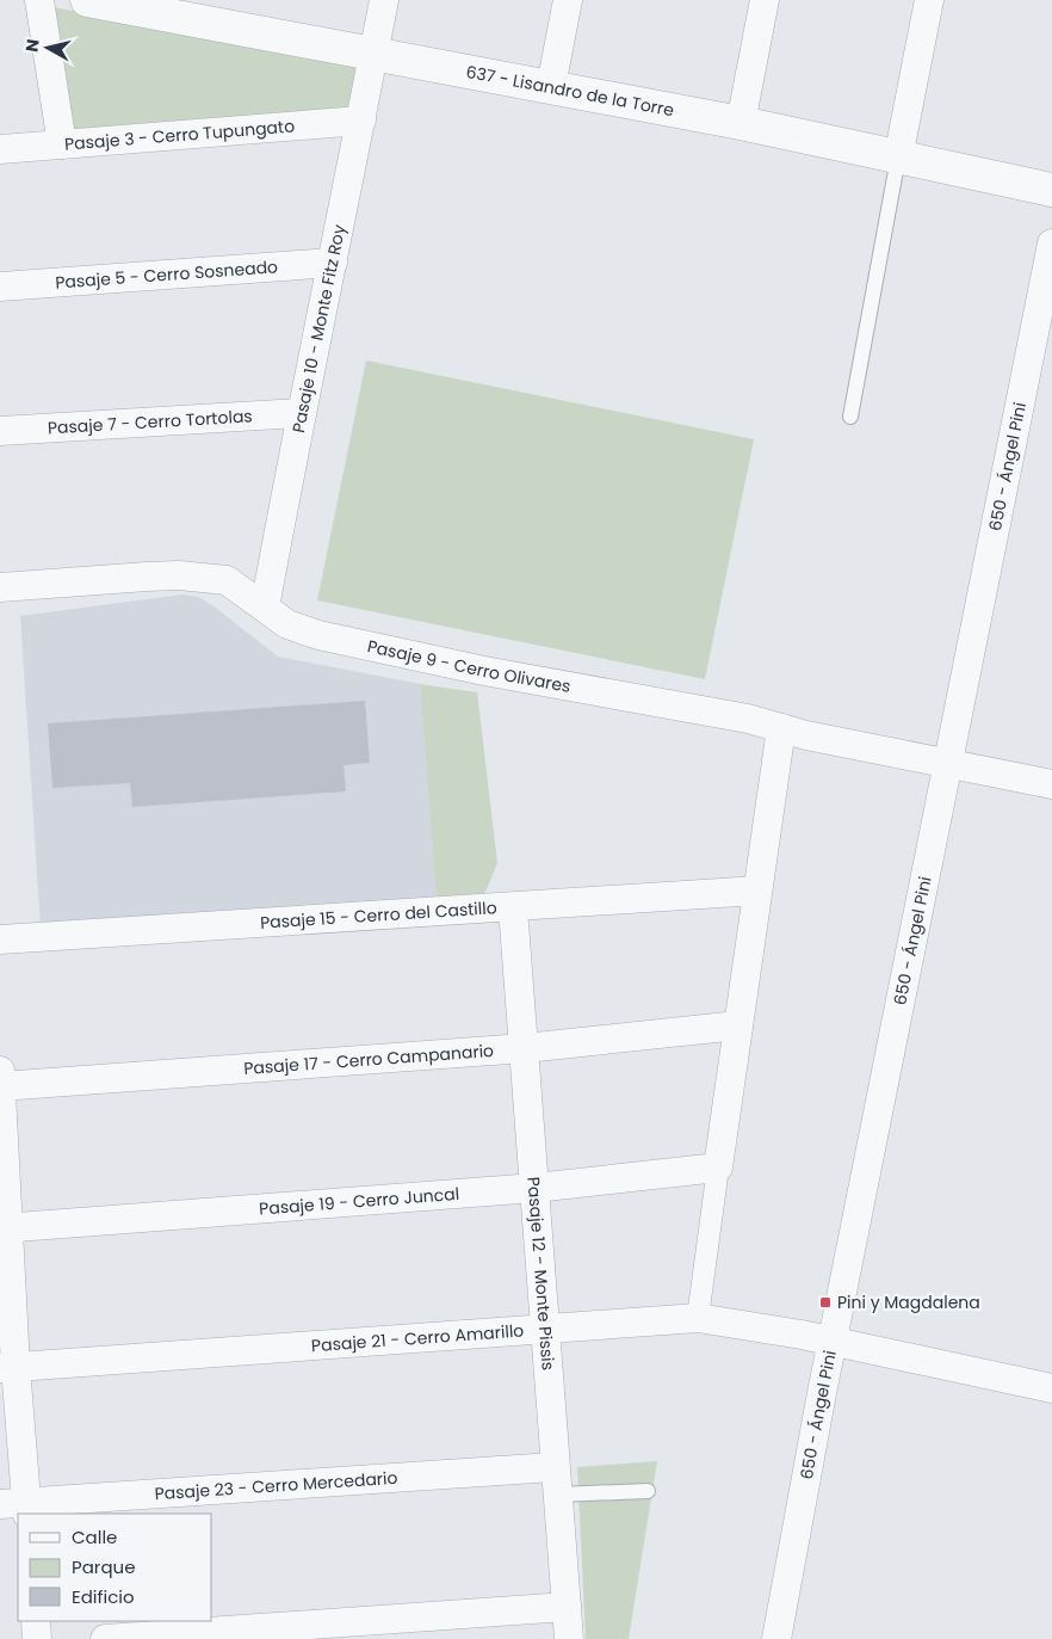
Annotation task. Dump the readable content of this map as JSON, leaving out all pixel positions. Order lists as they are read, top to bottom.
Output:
{
  "streets": {
    "street": [
      "637 - Lisandro de la Torre",
      "Pasaje 3 - Cerro Tupungato",
      "Pasaje 5 - Cerro Sosneado",
      "Pasaje 10 - Monte Fitz Roy",
      "Pasaje 7 - Cerro Tortolas",
      "650 - Ángel Pini",
      "Pasaje 9 - Cerro Olivares",
      "Pasaje 15 - Cerro del Castillo",
      "Pasaje 17 - Cerro Campanario",
      "Pasaje 19 - Cerro Juncal",
      "Pasaje 12 - Monte Pissis",
      "Pasaje 21 - Cerro Amarillo",
      "Pasaje 23 - Cerro Mercedario"
    ]
  },
  "crossings": [
    ["637 - Lisandro de la Torre", "Pasaje 10 - Monte Fitz Roy"],
    ["Pasaje 3 - Cerro Tupungato", "Pasaje 10 - Monte Fitz Roy"],
    ["Pasaje 5 - Cerro Sosneado", "Pasaje 10 - Monte Fitz Roy"],
    ["Pasaje 10 - Monte Fitz Roy", "Pasaje 7 - Cerro Tortolas"],
    ["Pasaje 10 - Monte Fitz Roy", "Pasaje 9 - Cerro Olivares"],
    ["650 - Ángel Pini", "Pasaje 9 - Cerro Olivares"],
    ["650 - Ángel Pini", "Pasaje 21 - Cerro Amarillo"],
    ["Pasaje 15 - Cerro del Castillo", "Pasaje 12 - Monte Pissis"],
    ["Pasaje 17 - Cerro Campanario", "Pasaje 12 - Monte Pissis"],
    ["Pasaje 19 - Cerro Juncal", "Pasaje 12 - Monte Pissis"],
    ["Pasaje 12 - Monte Pissis", "Pasaje 21 - Cerro Amarillo"],
    ["Pasaje 12 - Monte Pissis", "Pasaje 23 - Cerro Mercedario"]
  ],
  "places": {
    "transit": ["Pini y Magdalena"]
  },
  "legend": ["Calle", "Parque", "Edificio"],
  "north": "left"
}
